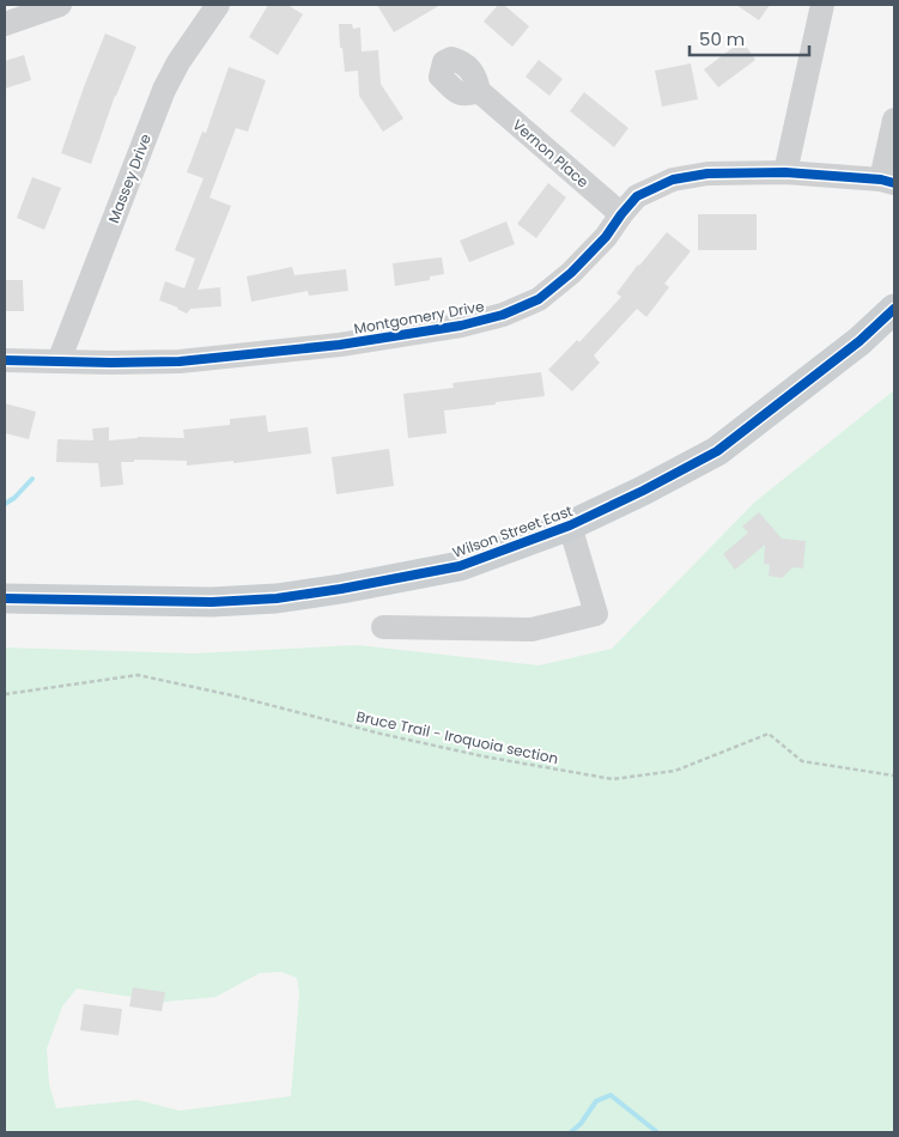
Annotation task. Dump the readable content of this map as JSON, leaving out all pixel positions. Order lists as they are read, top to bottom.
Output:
{
  "streets": {
    "main road": ["Wilson Street East"],
    "street": ["Vernon Place", "Massey Drive", "Montgomery Drive"],
    "path": ["Bruce Trail - Iroquoia section"]
  },
  "crossings": [
    ["Vernon Place", "Montgomery Drive"],
    ["Massey Drive", "Montgomery Drive"]
  ],
  "scale_bar": "50 m"
}
